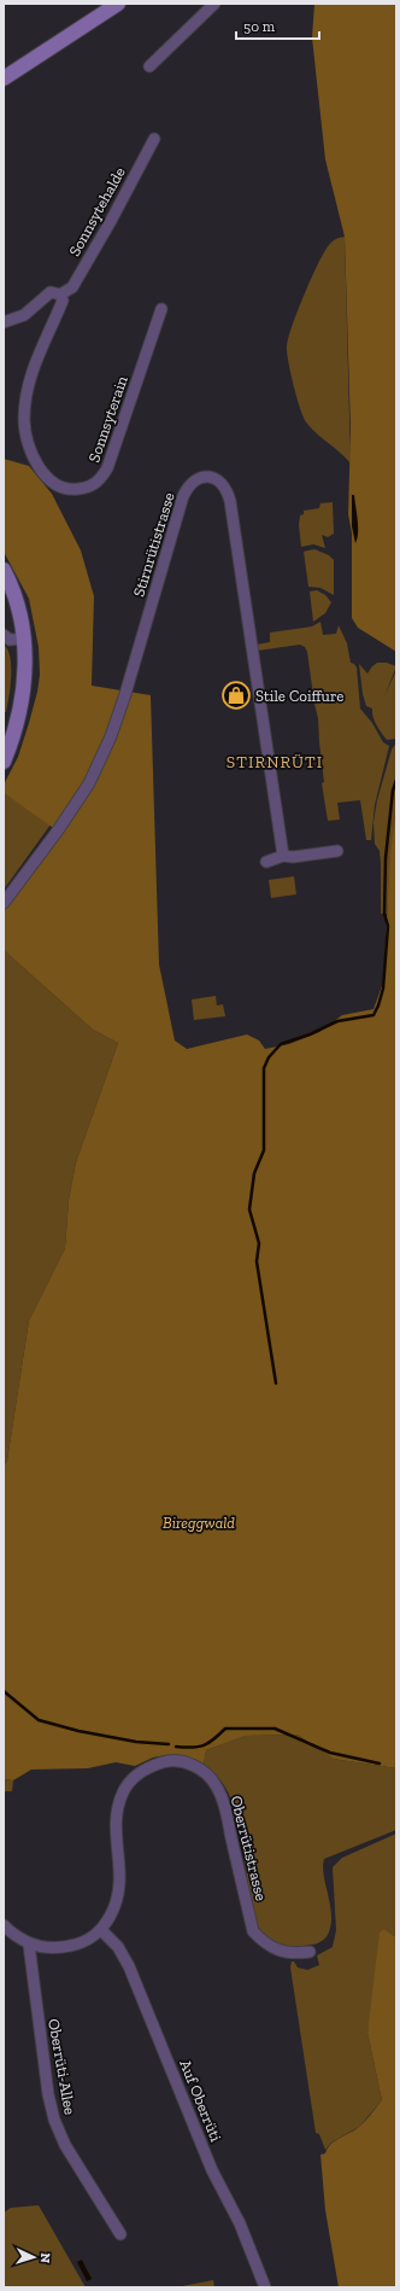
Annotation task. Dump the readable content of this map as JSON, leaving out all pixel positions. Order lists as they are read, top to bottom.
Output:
{
  "streets": {
    "street": [
      "Sonnsytehalde",
      "Sonnsyterain",
      "Stirnrütistrasse",
      "Oberrütistrasse",
      "Oberrüti-Allee",
      "Auf Oberrüti"
    ]
  },
  "crossings": [
    ["Sonnsytehalde", "Sonnsyterain"],
    ["Oberrütistrasse", "Auf Oberrüti"]
  ],
  "districts": ["STIRNRÜTI"],
  "parks": ["Bireggwald"],
  "places": {
    "shop": ["Stile Coiffure"]
  },
  "scale_bar": "50 m",
  "north": "right"
}
